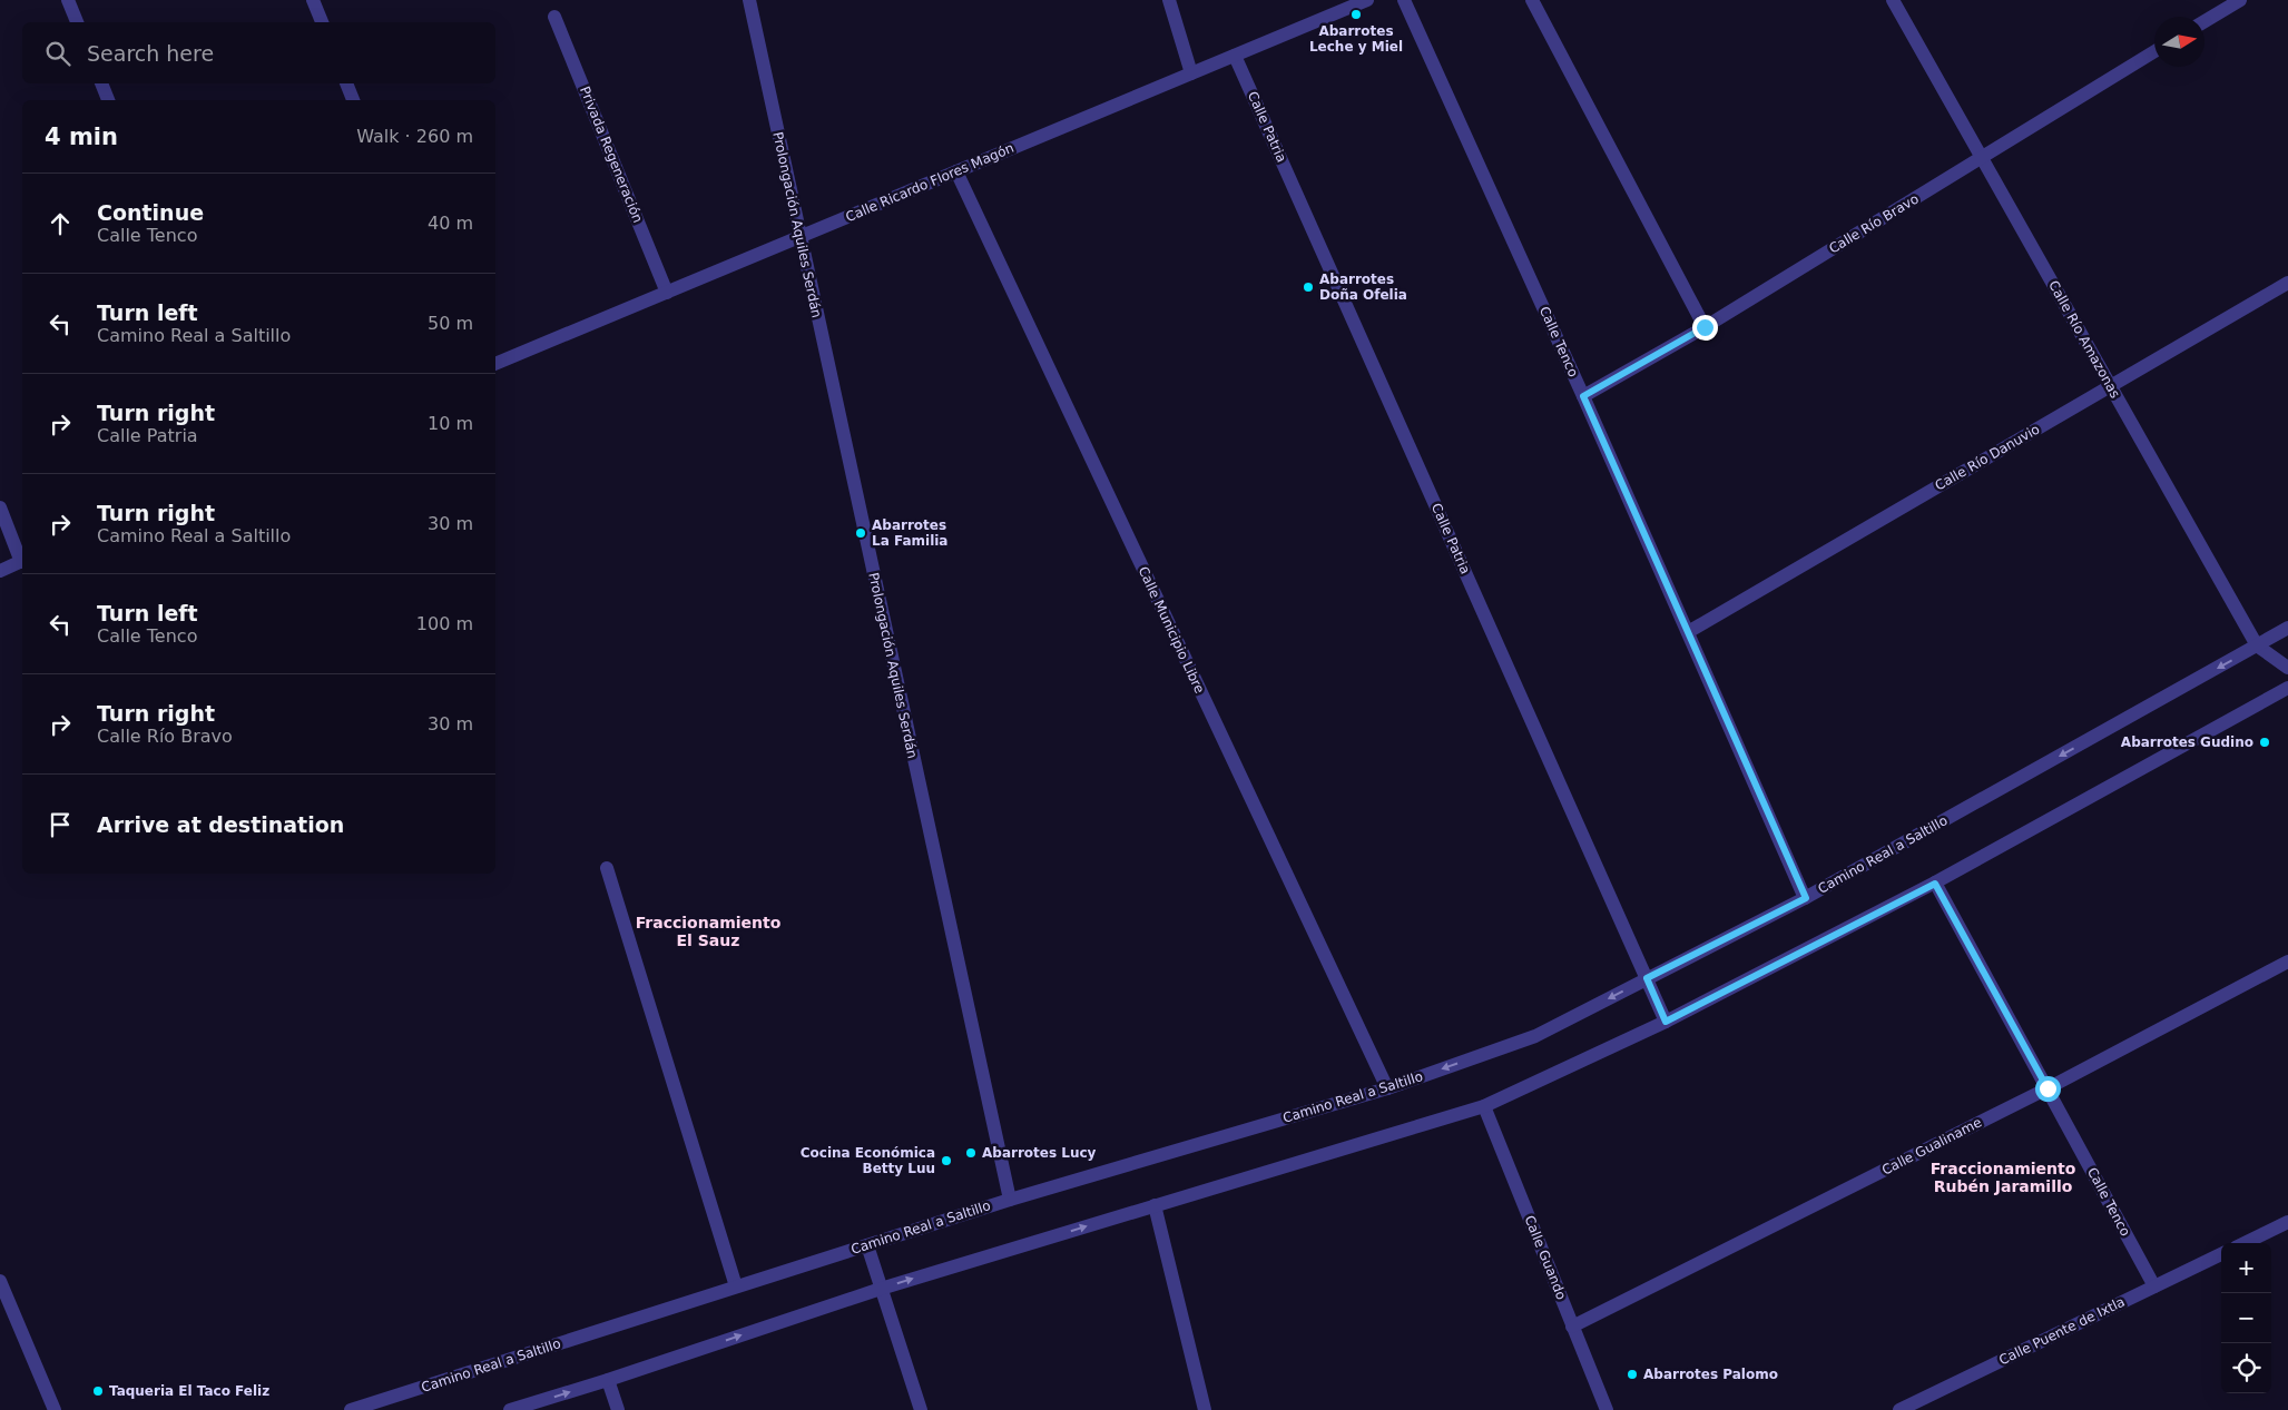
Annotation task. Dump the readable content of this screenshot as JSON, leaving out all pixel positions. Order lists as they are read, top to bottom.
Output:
{
  "streets": {
    "street": [
      "Calle Patria",
      "Privada Regeneración",
      "Calle Ricardo Flores Magón",
      "Calle Río Bravo",
      "Prolongación Aquiles Serdán",
      "Calle Río Amazonas",
      "Calle Tenco",
      "Calle Río Danuvio",
      "Calle Municipio Libre",
      "Camino Real a Saltillo",
      "Calle Gualiname",
      "Calle Guando",
      "Calle Puente de Ixtla"
    ]
  },
  "crossings": [
    ["Calle Patria", "Calle Ricardo Flores Magón"],
    ["Calle Patria", "Camino Real a Saltillo"],
    ["Privada Regeneración", "Calle Ricardo Flores Magón"],
    ["Calle Ricardo Flores Magón", "Prolongación Aquiles Serdán"],
    ["Calle Ricardo Flores Magón", "Calle Municipio Libre"],
    ["Calle Río Bravo", "Calle Río Amazonas"],
    ["Calle Río Bravo", "Calle Tenco"],
    ["Prolongación Aquiles Serdán", "Camino Real a Saltillo"],
    ["Calle Río Amazonas", "Calle Río Danuvio"],
    ["Calle Río Amazonas", "Camino Real a Saltillo"],
    ["Calle Tenco", "Calle Río Danuvio"],
    ["Calle Tenco", "Camino Real a Saltillo"],
    ["Calle Tenco", "Calle Gualiname"],
    ["Calle Tenco", "Calle Puente de Ixtla"],
    ["Calle Municipio Libre", "Camino Real a Saltillo"],
    ["Calle Gualiname", "Calle Guando"]
  ],
  "districts": ["Fraccionamiento El Sauz", "Fraccionamiento Rubén Jaramillo"],
  "places": [
    "Abarrotes Leche y Miel",
    "Abarrotes Doña Ofelia",
    "Abarrotes La Familia",
    "Abarrotes Gudino",
    "Abarrotes Lucy",
    "Cocina Económica Betty Luu",
    "Abarrotes Palomo",
    "Taqueria El Taco Feliz"
  ],
  "north": "right",
  "page": {
    "search": "Search here",
    "heading": ["4 min", "Walk · 260 m"],
    "list": [
      ["Continue", "Calle Tenco", "40 m"],
      ["Turn left", "Camino Real a Saltillo", "50 m"],
      ["Turn right", "Calle Patria", "10 m"],
      ["Turn right", "Camino Real a Saltillo", "30 m"],
      ["Turn left", "Calle Tenco", "100 m"],
      ["Turn right", "Calle Río Bravo", "30 m"],
      "Arrive at destination"
    ],
    "map_buttons": ["+", "−"]
  }
}
